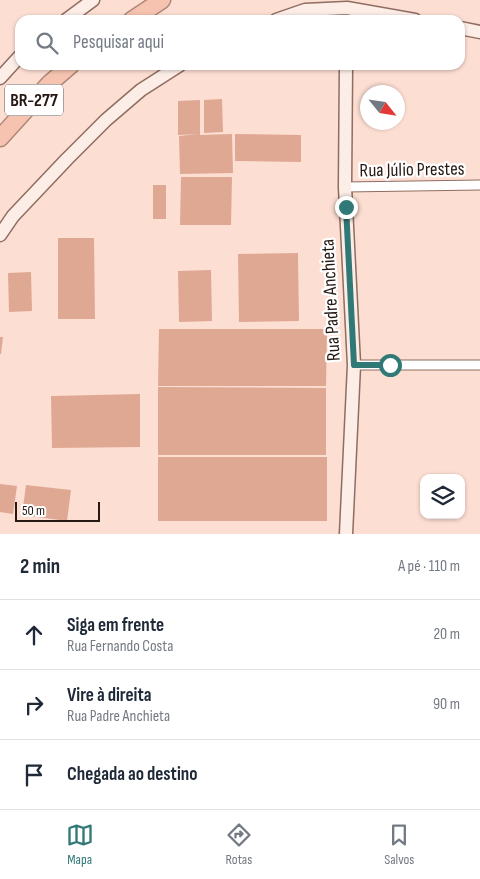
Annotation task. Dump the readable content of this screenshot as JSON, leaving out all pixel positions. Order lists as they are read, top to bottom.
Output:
{
  "streets": {
    "highway": ["BR-277"],
    "main road": ["Rua Padre Anchieta"],
    "street": ["Rua Júlio Prestes"]
  },
  "crossings": [
    ["Rua Júlio Prestes", "Rua Padre Anchieta"]
  ],
  "scale_bar": "50 m",
  "north": "bottom right",
  "page": {
    "search": "Pesquisar aqui",
    "scale": "50 m",
    "heading": ["2 min", "A pé · 110 m"],
    "list": [
      ["Siga em frente", "Rua Fernando Costa", "20 m"],
      ["Vire à direita", "Rua Padre Anchieta", "90 m"],
      "Chegada ao destino"
    ],
    "nav": ["Mapa", "Rotas", "Salvos"]
  }
}
